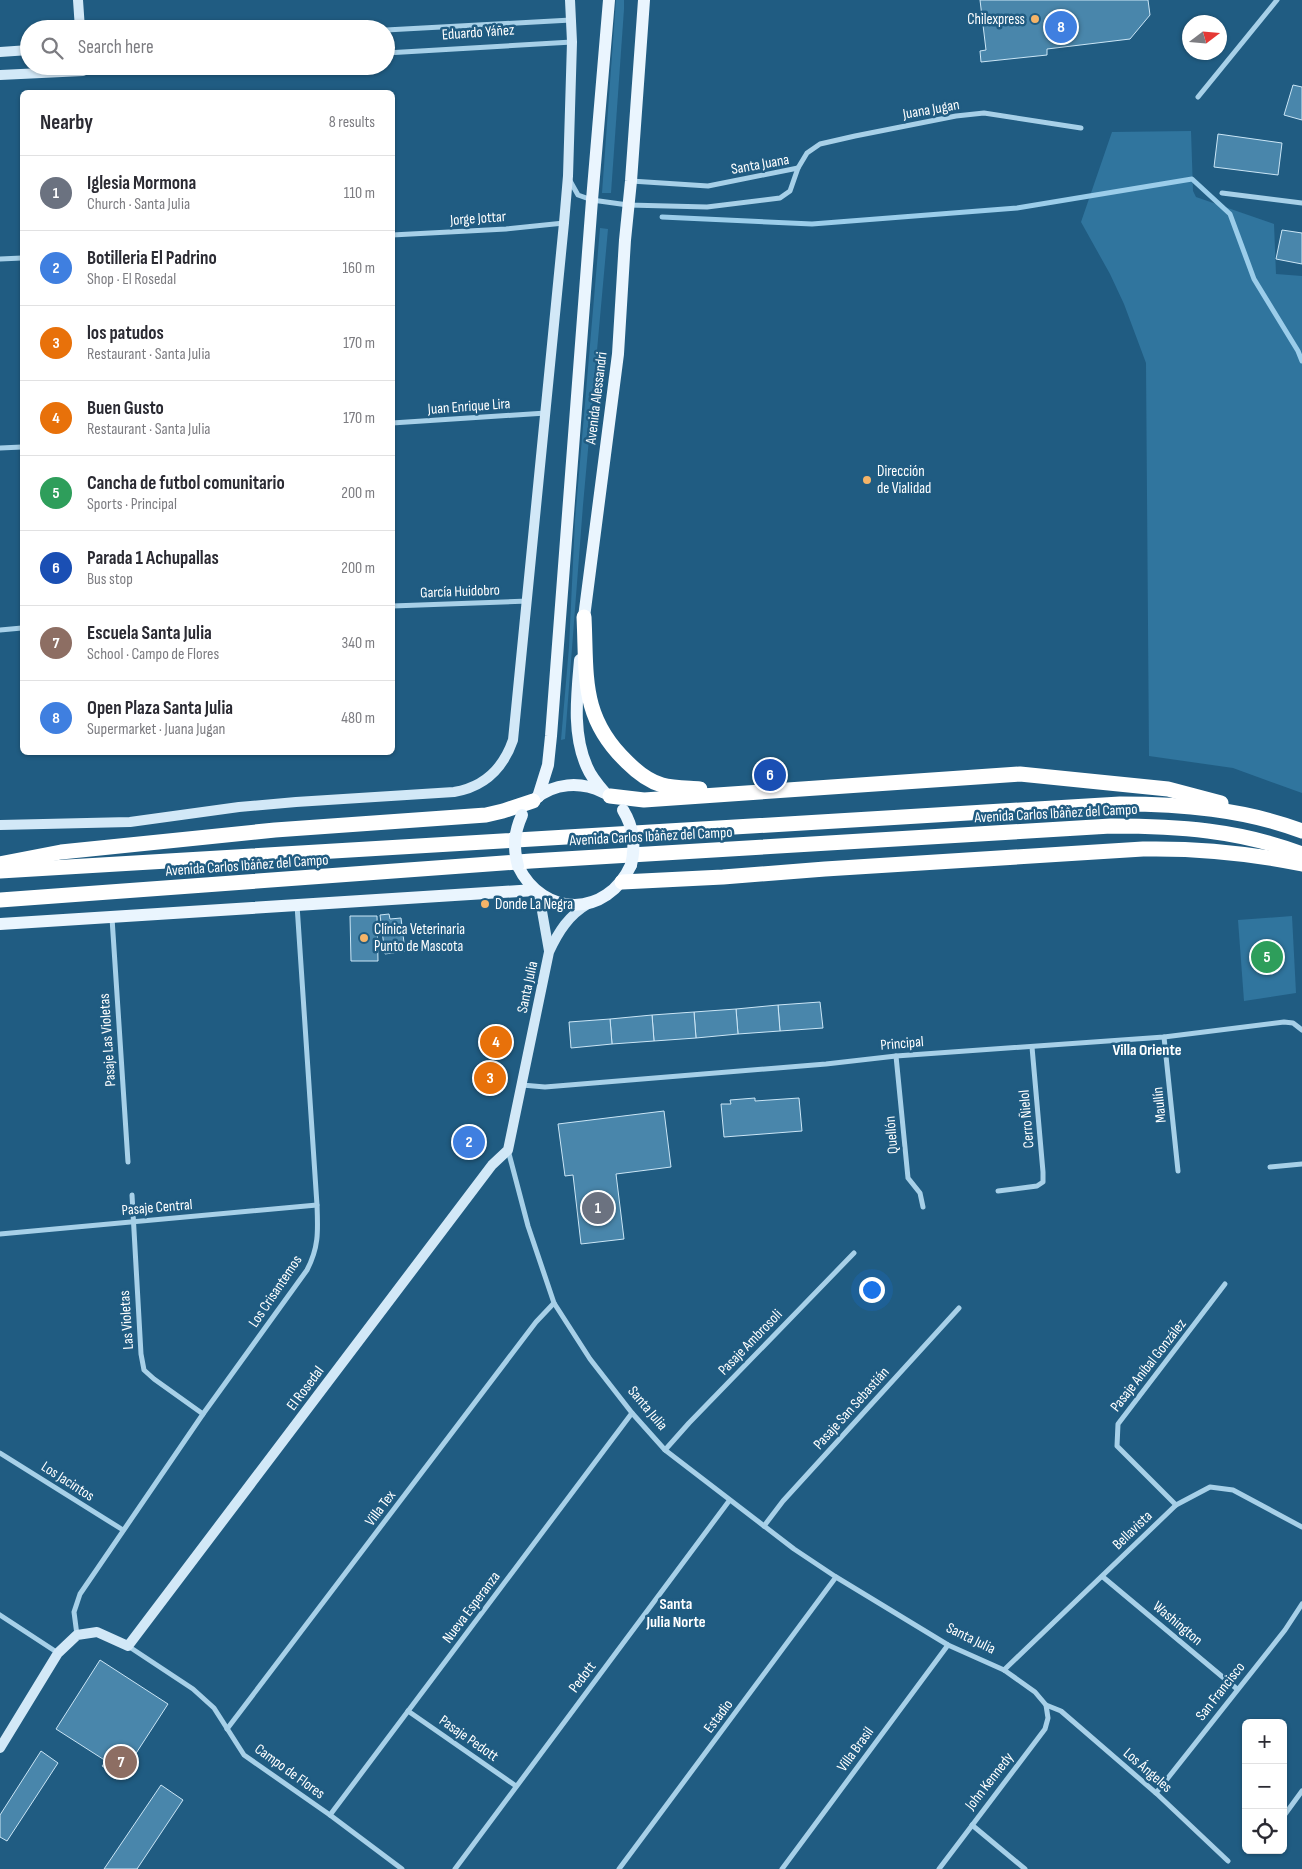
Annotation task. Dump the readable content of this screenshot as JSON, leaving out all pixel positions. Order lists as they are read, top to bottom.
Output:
{
  "streets": {
    "highway": ["Avenida Carlos Ibáñez del Campo"],
    "main road": ["Avenida Alessandri"],
    "street": [
      "Eduardo Yáñez",
      "Juana Jugan",
      "Santa Juana",
      "Jorge Jottar",
      "Juan Enrique Lira",
      "García Huidobro",
      "Santa Julia",
      "Pasaje Las Violetas",
      "Principal",
      "Maullín",
      "Cerro Ñielol",
      "Quellón",
      "Pasaje Central",
      "Los Crisantemos",
      "Las Violetas",
      "Pasaje Ambrosoli",
      "Pasaje Aníbal González",
      "El Rosedal",
      "Pasaje San Sebastián",
      "Los Jacintos",
      "Villa Tex",
      "Bellavista",
      "Nueva Esperanza",
      "Washington",
      "Pedott",
      "San Francisco",
      "Estadio",
      "Pasaje Pedott",
      "Villa Brasil",
      "Los Ángeles",
      "Campo de Flores",
      "John Kennedy"
    ]
  },
  "crossings": [
    ["Juana Jugan", "Santa Juana"],
    ["Santa Juana", "Avenida Alessandri"],
    ["Avenida Alessandri", "Santa Julia"],
    ["Santa Julia", "Principal"],
    ["Santa Julia", "Pasaje Ambrosoli"],
    ["Santa Julia", "El Rosedal"],
    ["Santa Julia", "Pasaje San Sebastián"],
    ["Santa Julia", "Villa Tex"],
    ["Santa Julia", "Bellavista"],
    ["Santa Julia", "Nueva Esperanza"],
    ["Santa Julia", "Pedott"],
    ["Santa Julia", "Estadio"],
    ["Santa Julia", "Villa Brasil"],
    ["Santa Julia", "Los Ángeles"],
    ["Santa Julia", "John Kennedy"],
    ["Principal", "Maullín"],
    ["Principal", "Cerro Ñielol"],
    ["Principal", "Quellón"],
    ["Pasaje Central", "Los Crisantemos"],
    ["Pasaje Central", "Las Violetas"],
    ["Los Crisantemos", "Las Violetas"],
    ["Los Crisantemos", "Los Jacintos"],
    ["Pasaje Aníbal González", "Bellavista"],
    ["El Rosedal", "Campo de Flores"],
    ["Villa Tex", "Campo de Flores"],
    ["Bellavista", "Washington"],
    ["Nueva Esperanza", "Pasaje Pedott"],
    ["Nueva Esperanza", "Campo de Flores"],
    ["Washington", "San Francisco"],
    ["Pedott", "Pasaje Pedott"],
    ["San Francisco", "Los Ángeles"],
    ["Los Ángeles", "John Kennedy"]
  ],
  "districts": ["Villa Oriente", "Santa Julia Norte"],
  "places": [
    "Chilexpress",
    "Dirección de Vialidad",
    "Donde La Negra",
    "Clínica Veterinaria Punto de Mascota"
  ],
  "north": "right",
  "page": {
    "pins": [
      "8",
      "6",
      "5",
      "4",
      "3",
      "2",
      "1",
      "7"
    ],
    "search": "Search here",
    "heading": ["Nearby", "8 results"],
    "list": [
      {
        "mark": "1",
        "name": "Iglesia Mormona",
        "note": "Church · Santa Julia",
        "value": "110 m"
      },
      {
        "mark": "2",
        "name": "Botilleria El Padrino",
        "note": "Shop · El Rosedal",
        "value": "160 m"
      },
      {
        "mark": "3",
        "name": "los patudos",
        "note": "Restaurant · Santa Julia",
        "value": "170 m"
      },
      {
        "mark": "4",
        "name": "Buen Gusto",
        "note": "Restaurant · Santa Julia",
        "value": "170 m"
      },
      {
        "mark": "5",
        "name": "Cancha de futbol comunitario",
        "note": "Sports · Principal",
        "value": "200 m"
      },
      {
        "mark": "6",
        "name": "Parada 1 Achupallas",
        "note": "Bus stop",
        "value": "200 m"
      },
      {
        "mark": "7",
        "name": "Escuela Santa Julia",
        "note": "School · Campo de Flores",
        "value": "340 m"
      },
      {
        "mark": "8",
        "name": "Open Plaza Santa Julia",
        "note": "Supermarket · Juana Jugan",
        "value": "480 m"
      }
    ],
    "map_buttons": ["+", "−"]
  }
}
